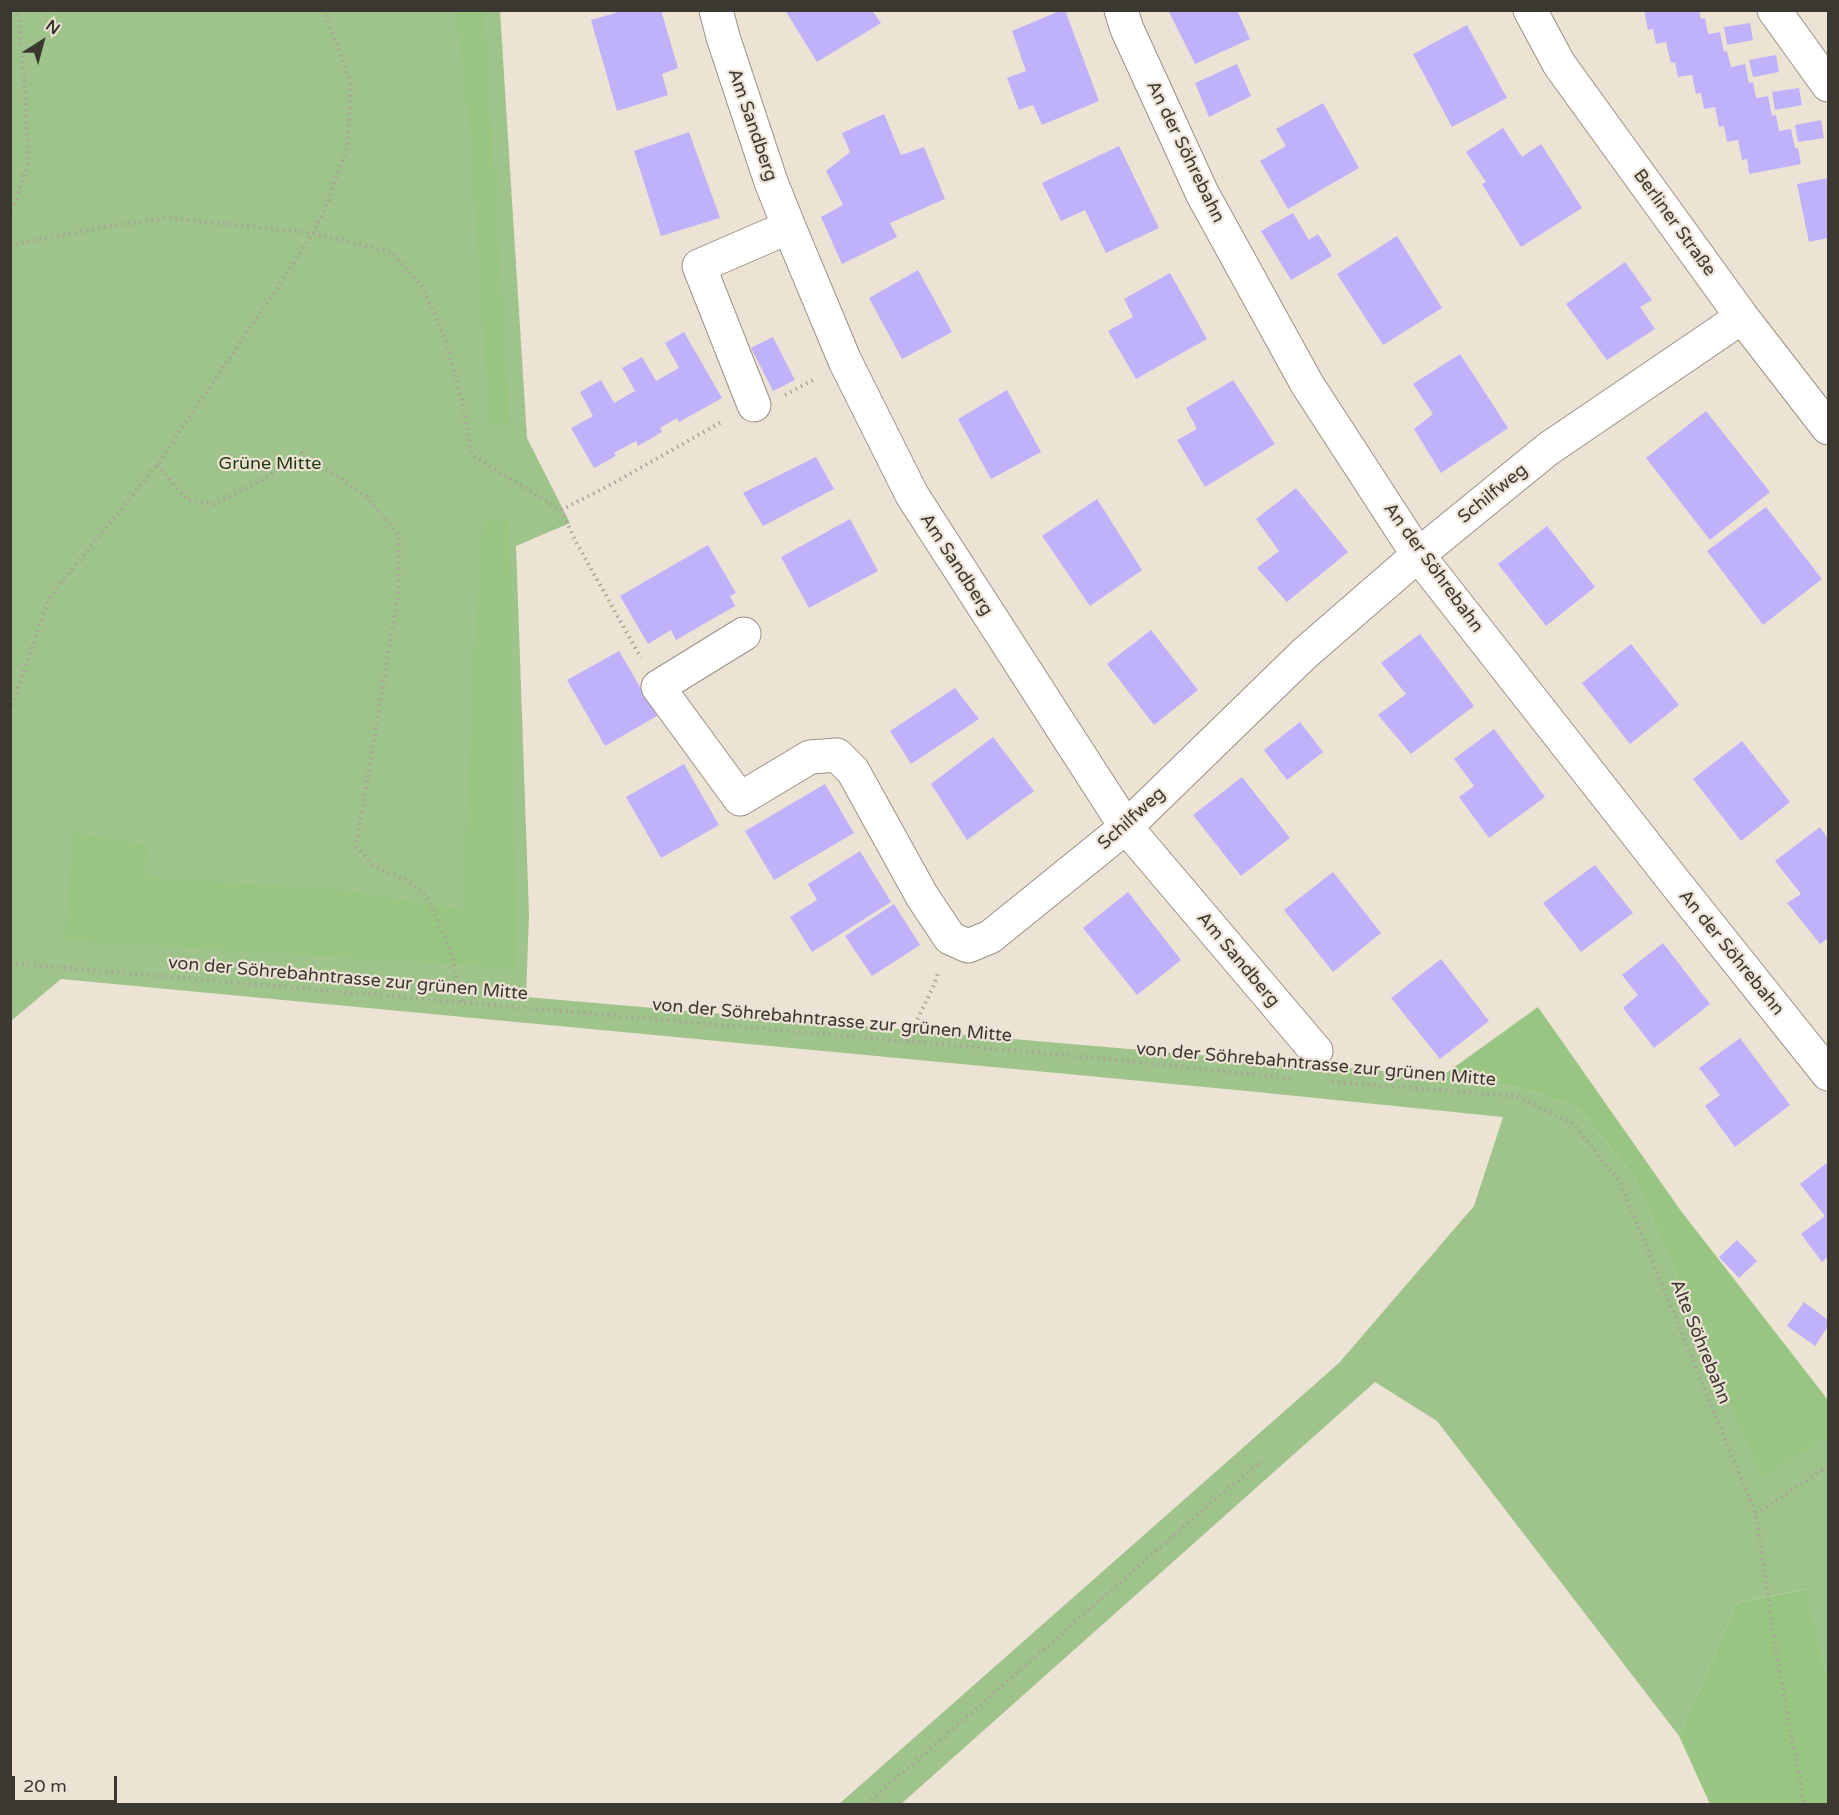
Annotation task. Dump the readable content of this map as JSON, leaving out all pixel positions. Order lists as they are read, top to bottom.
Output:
{
  "streets": {
    "street": [
      "Am Sandberg",
      "An der Söhrebahn",
      "Berliner Straße",
      "Schilfweg"
    ],
    "path": ["von der Söhrebahntrasse zur grünen Mitte", "Alte Söhrebahn"]
  },
  "crossings": [
    ["Am Sandberg", "Schilfweg"],
    ["An der Söhrebahn", "Schilfweg"],
    ["Berliner Straße", "Schilfweg"],
    ["von der Söhrebahntrasse zur grünen Mitte", "Alte Söhrebahn"]
  ],
  "parks": ["Grüne Mitte"],
  "scale_bar": "20 m",
  "north": "top right"
}
